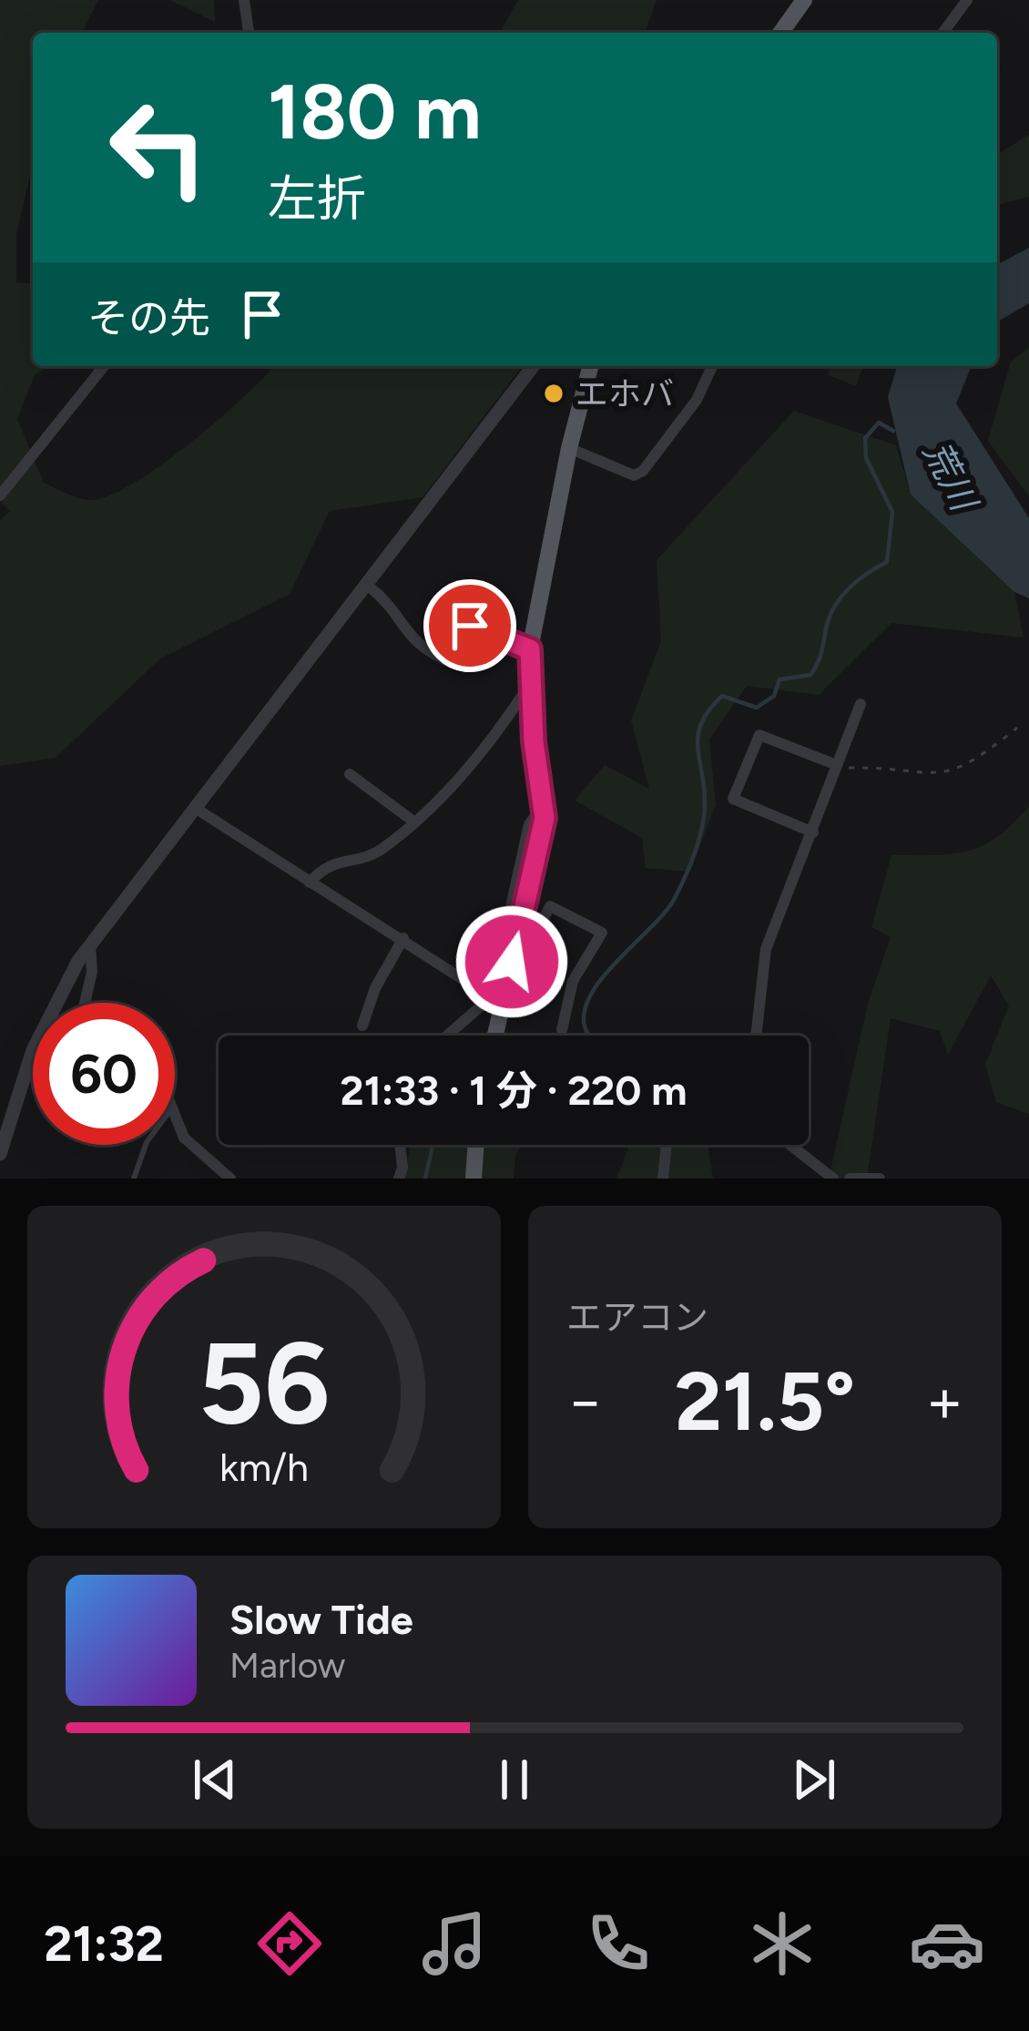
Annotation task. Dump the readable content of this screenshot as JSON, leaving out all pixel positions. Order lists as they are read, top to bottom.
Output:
{
  "water": ["荒川"],
  "places": ["エホバ"],
  "page": {
    "turn": ["180 m", "左折"],
    "then": "その先",
    "limit": "60",
    "trip": "21:33 · 1 分 · 220 m",
    "tile": "エアコン",
    "heat": ["−", "21.5°", "+"],
    "song": ["Slow Tide", "Marlow"],
    "tabs": "21:32",
    "gauge": ["56", "km/h"]
  }
}
